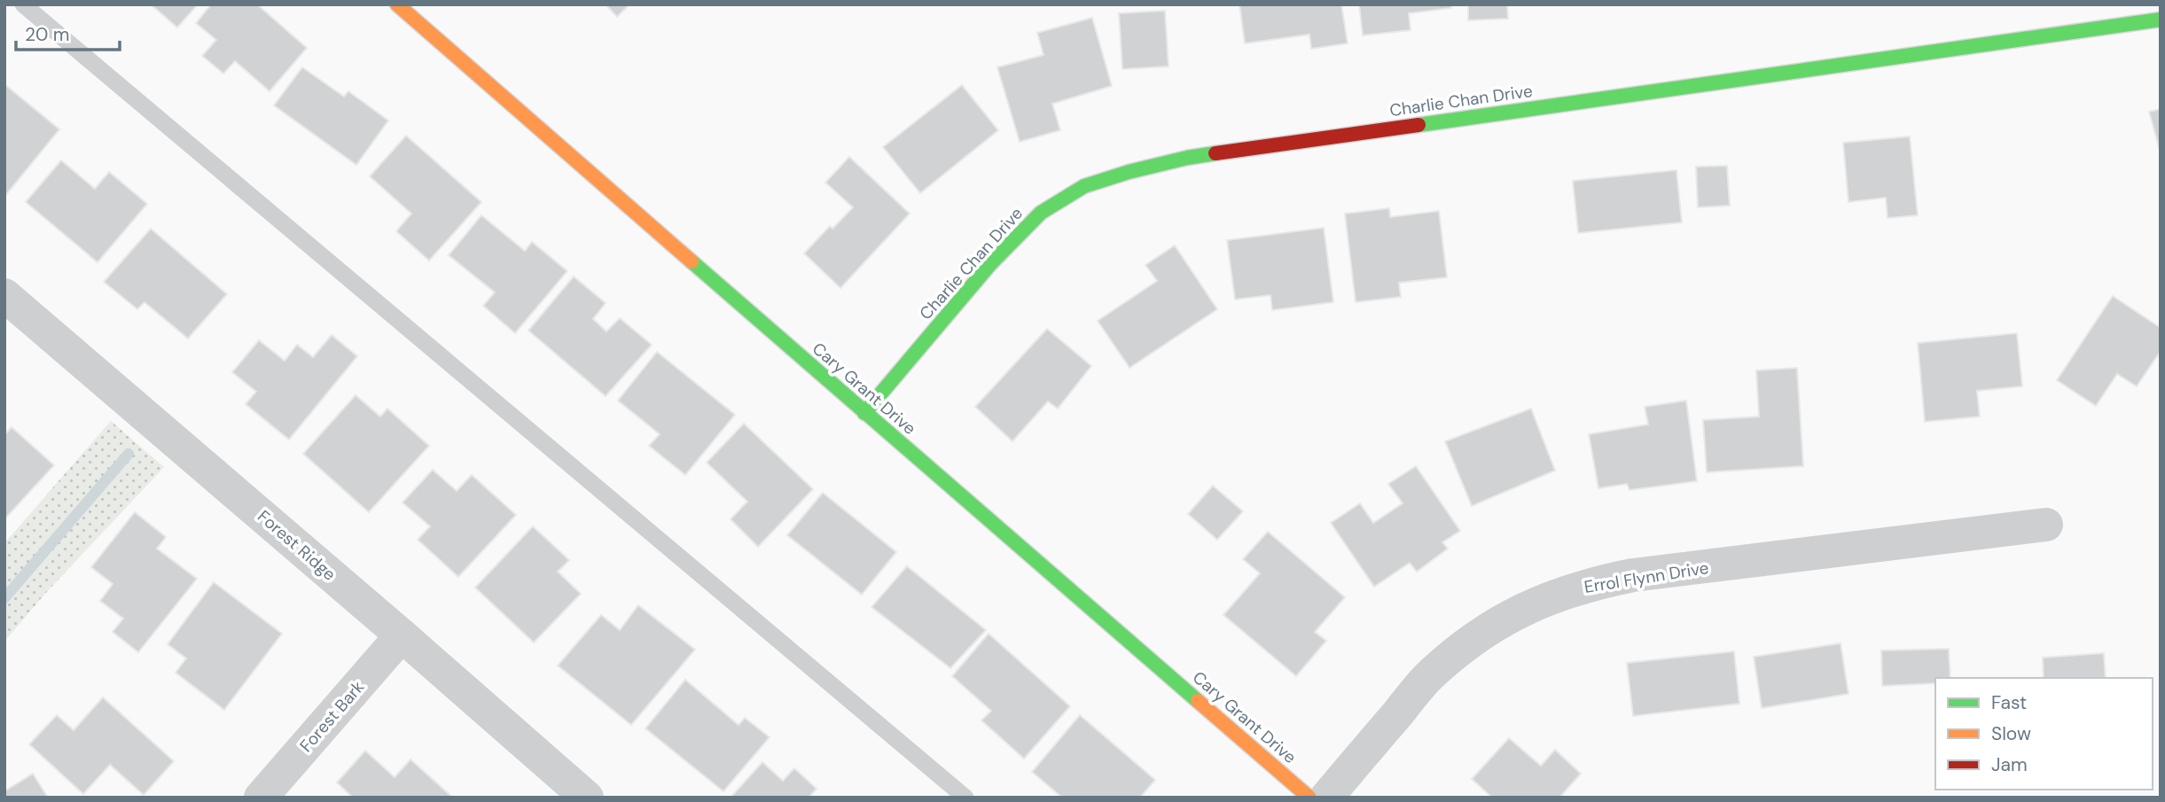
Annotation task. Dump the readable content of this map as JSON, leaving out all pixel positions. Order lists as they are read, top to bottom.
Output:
{
  "streets": {
    "street": [
      "Charlie Chan Drive",
      "Cary Grant Drive",
      "Forest Ridge",
      "Errol Flynn Drive",
      "Forest Bark"
    ]
  },
  "crossings": [
    ["Charlie Chan Drive", "Cary Grant Drive"],
    ["Forest Ridge", "Forest Bark"]
  ],
  "legend": ["Fast", "Slow", "Jam"],
  "scale_bar": "20 m"
}
